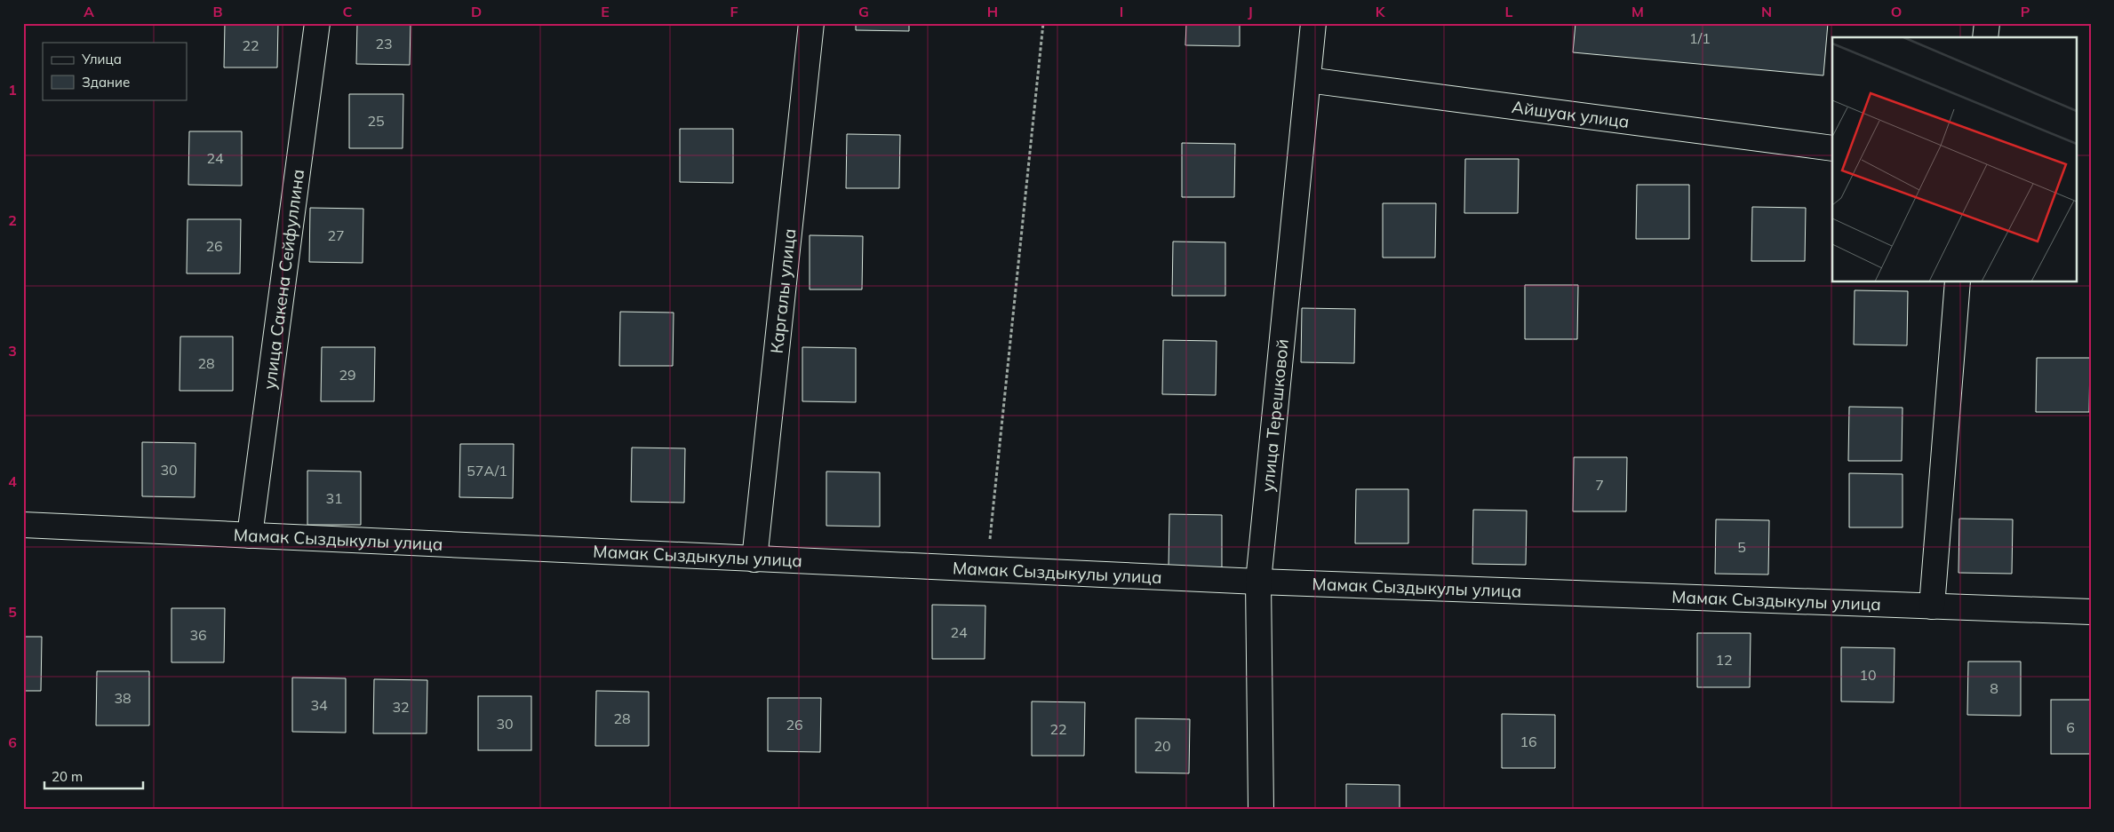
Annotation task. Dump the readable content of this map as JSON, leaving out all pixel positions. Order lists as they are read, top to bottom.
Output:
{
  "streets": {
    "street": [
      "Айшуак улица",
      "улица Сакена Сейфуллина",
      "Каргалы улица",
      "улица Терешковой",
      "Мамак Сыздыкулы улица"
    ]
  },
  "crossings": [
    ["Айшуак улица", "улица Терешковой"],
    ["улица Сакена Сейфуллина", "Мамак Сыздыкулы улица"],
    ["Каргалы улица", "Мамак Сыздыкулы улица"],
    ["улица Терешковой", "Мамак Сыздыкулы улица"]
  ],
  "house_numbers": [
    "1/1",
    "23",
    "22",
    "25",
    "24",
    "27",
    "26",
    "28",
    "29",
    "30",
    "57А/1",
    "7",
    "31",
    "5",
    "24",
    "36",
    "12",
    "10",
    "8",
    "38",
    "34",
    "32",
    "28",
    "30",
    "26",
    "6",
    "22",
    "16",
    "20"
  ],
  "legend": ["Улица", "Здание"],
  "scale_bar": "20 m",
  "grid": {
    "columns": [
      "A",
      "B",
      "C",
      "D",
      "E",
      "F",
      "G",
      "H",
      "I",
      "J",
      "K",
      "L",
      "M",
      "N",
      "O",
      "P"
    ],
    "rows": [
      "1",
      "2",
      "3",
      "4",
      "5",
      "6"
    ]
  }
}
